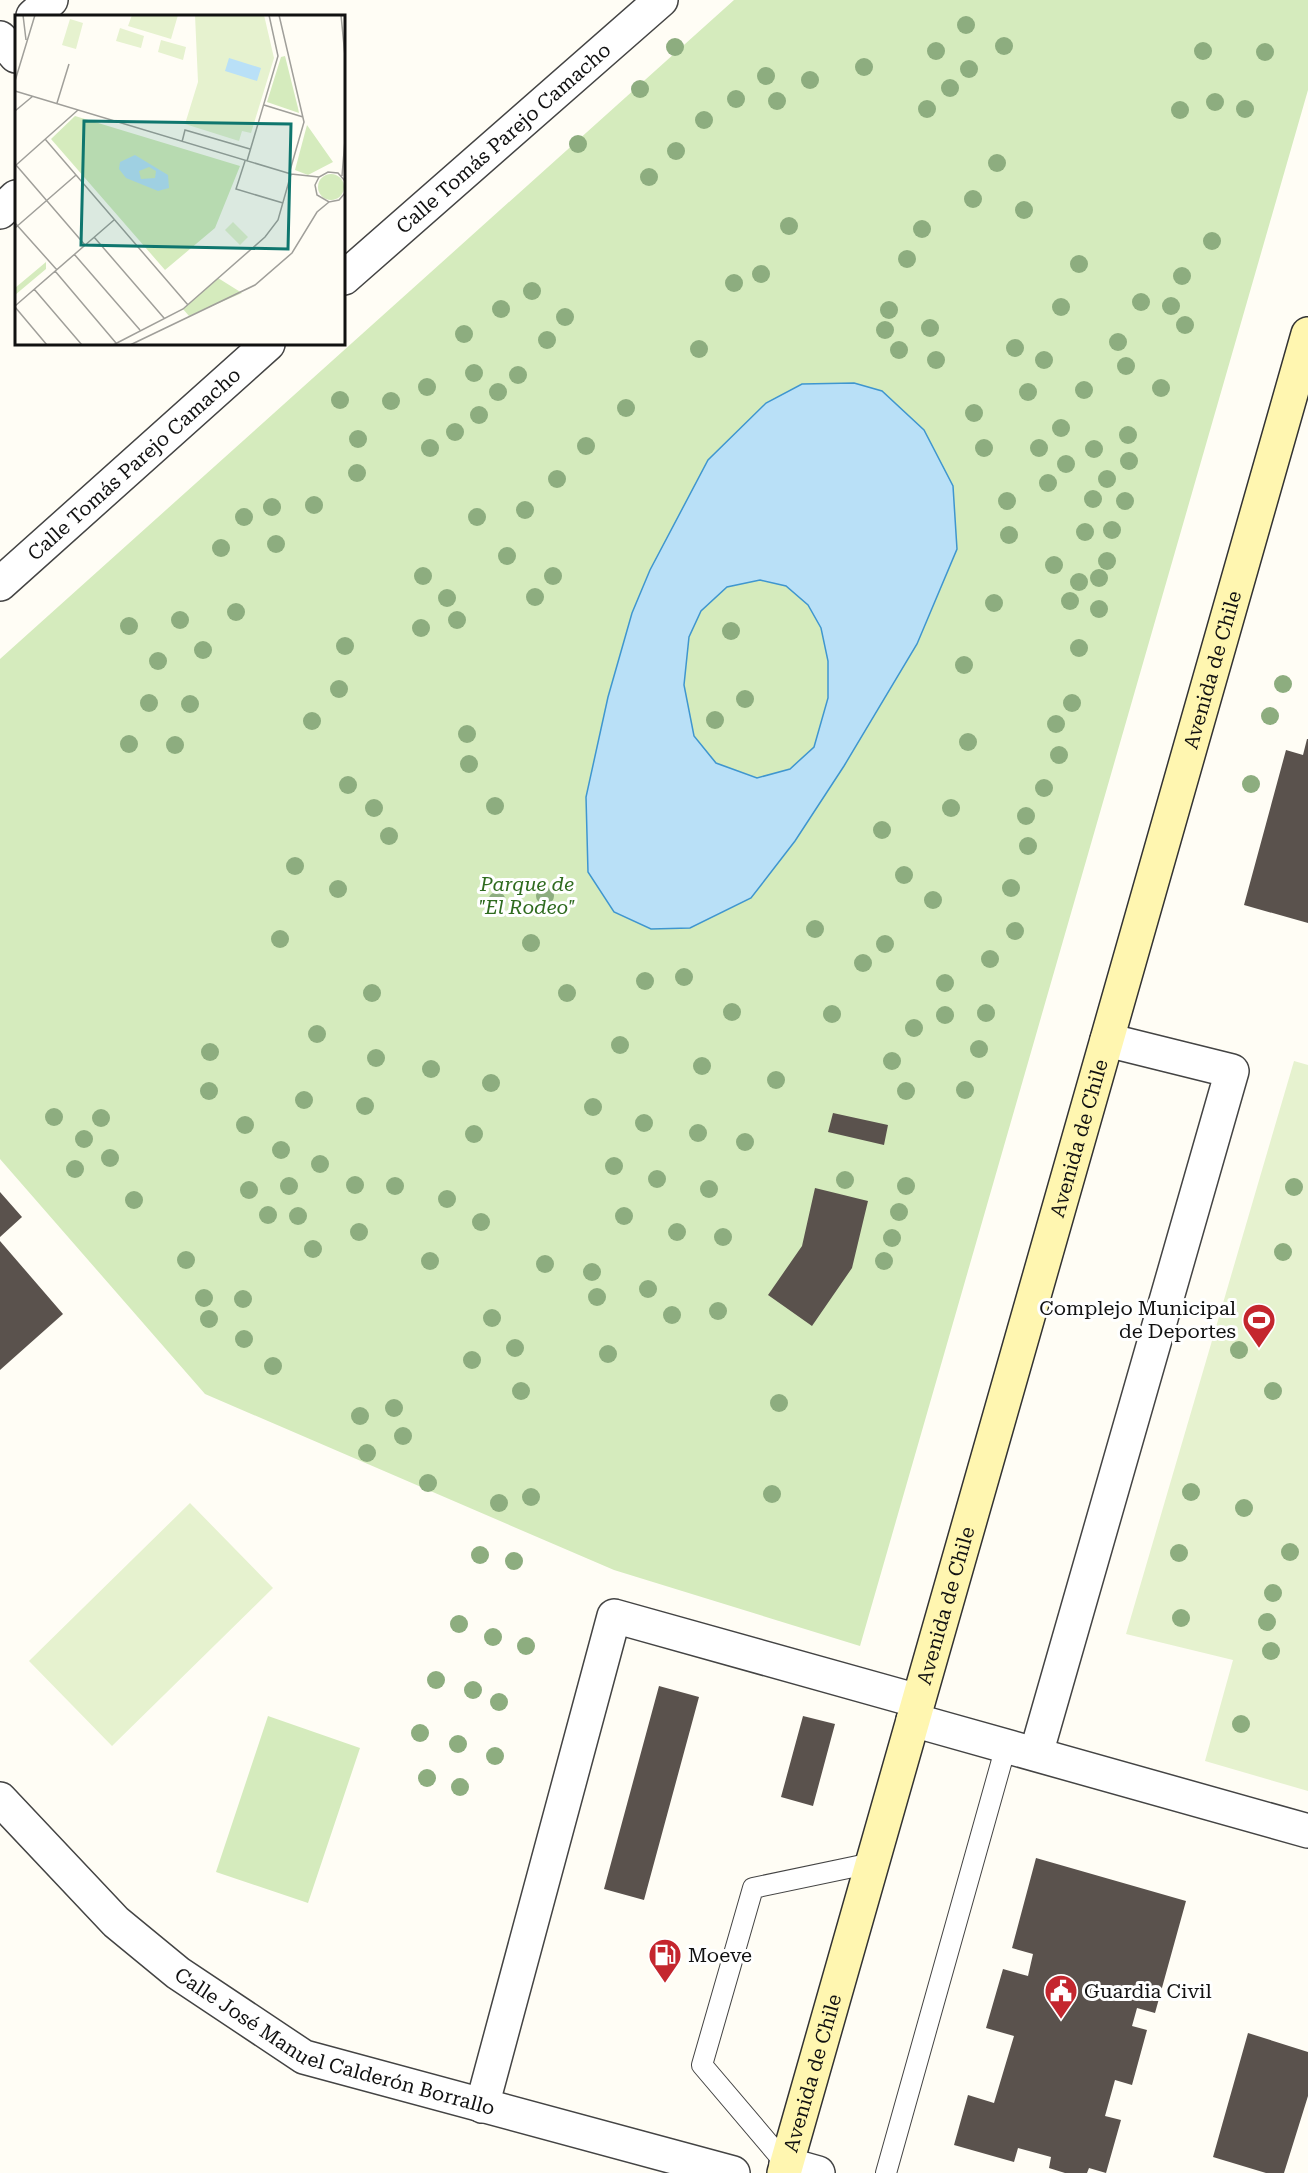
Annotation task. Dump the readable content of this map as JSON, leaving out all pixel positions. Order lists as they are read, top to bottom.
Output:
{
  "streets": {
    "street": ["Calle Tomás Parejo Camacho", "Avenida de Chile", "Calle José Manuel Calderón Borrallo"]
  },
  "parks": ["Parque de \"El Rodeo\""],
  "places": {
    "sports": ["Complejo Municipal de Deportes"],
    "fuel station": ["Moeve"],
    "public building": ["Guardia Civil"]
  }
}
